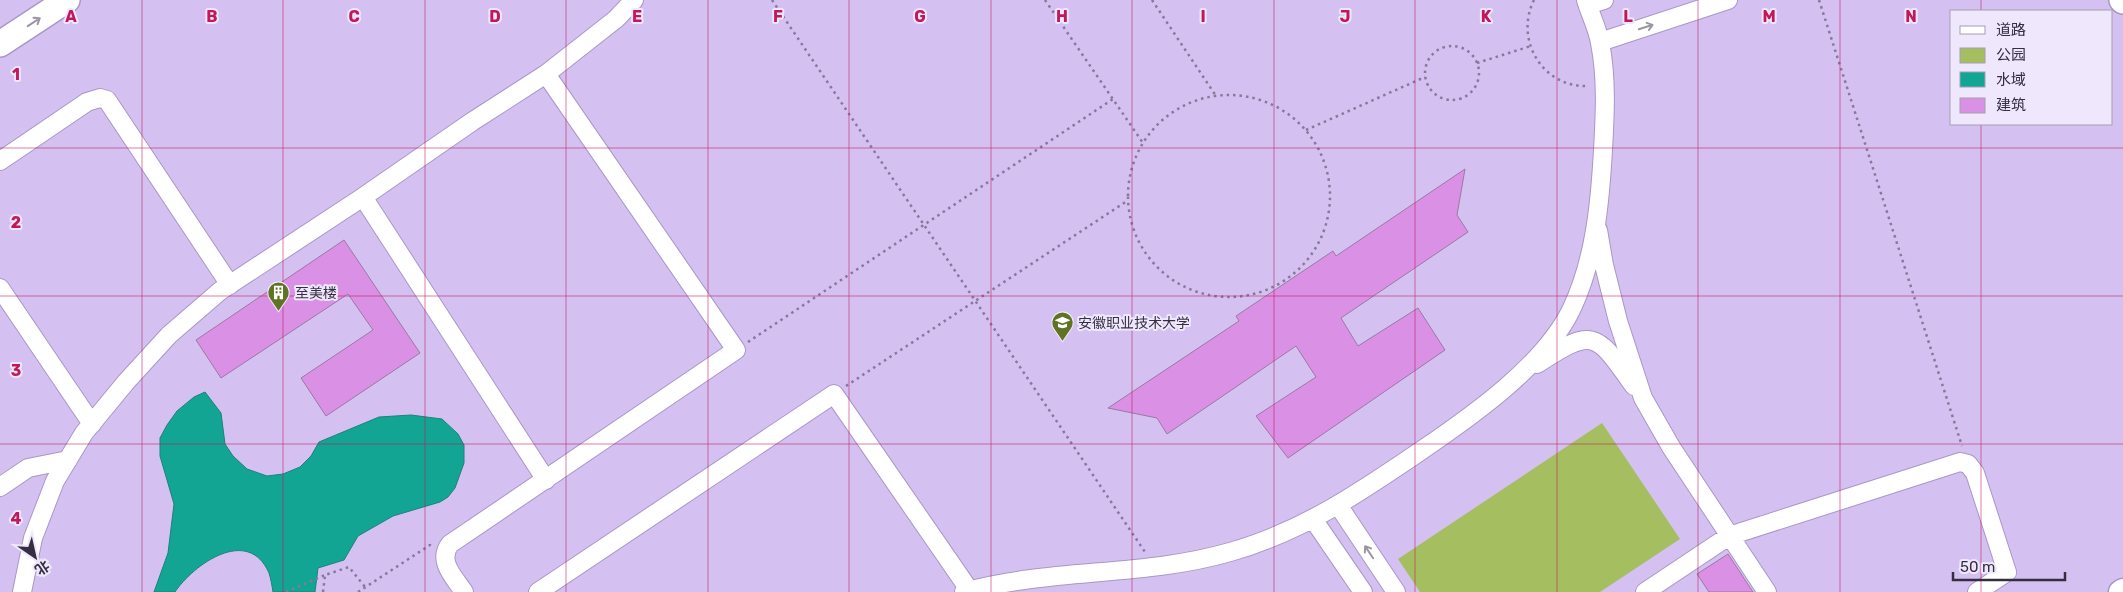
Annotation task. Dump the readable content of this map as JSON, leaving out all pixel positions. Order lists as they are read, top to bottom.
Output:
{
  "places": {
    "building": ["至美楼"],
    "school or university": ["安徽职业技术大学"]
  },
  "legend": [
    "道路",
    "公园",
    "水域",
    "建筑"
  ],
  "scale_bar": "50 m",
  "north": "bottom right",
  "grid": {
    "columns": [
      "A",
      "B",
      "C",
      "D",
      "E",
      "F",
      "G",
      "H",
      "I",
      "J",
      "K",
      "L",
      "M",
      "N"
    ],
    "rows": [
      "1",
      "2",
      "3",
      "4"
    ]
  }
}
